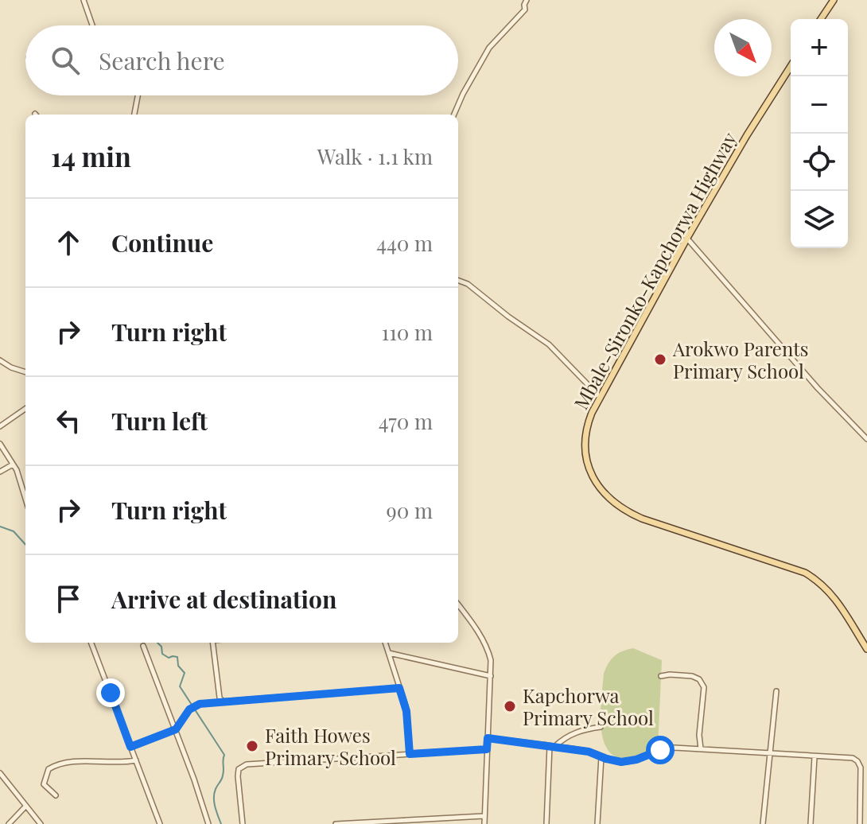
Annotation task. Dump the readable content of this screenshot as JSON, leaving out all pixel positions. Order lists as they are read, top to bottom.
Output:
{
  "streets": {
    "main road": ["Mbale-Sironko-Kapchorwa Highway"]
  },
  "places": ["Arokwo Parents Primary School", "Kapchorwa Primary School", "Faith Howes Primary School"],
  "north": "bottom right",
  "page": {
    "map_buttons": ["+", "−"],
    "search": "Search here",
    "heading": ["14 min", "Walk · 1.1 km"],
    "list": [
      ["Continue", "440 m"],
      ["Turn right", "110 m"],
      ["Turn left", "470 m"],
      ["Turn right", "90 m"],
      "Arrive at destination"
    ]
  }
}
